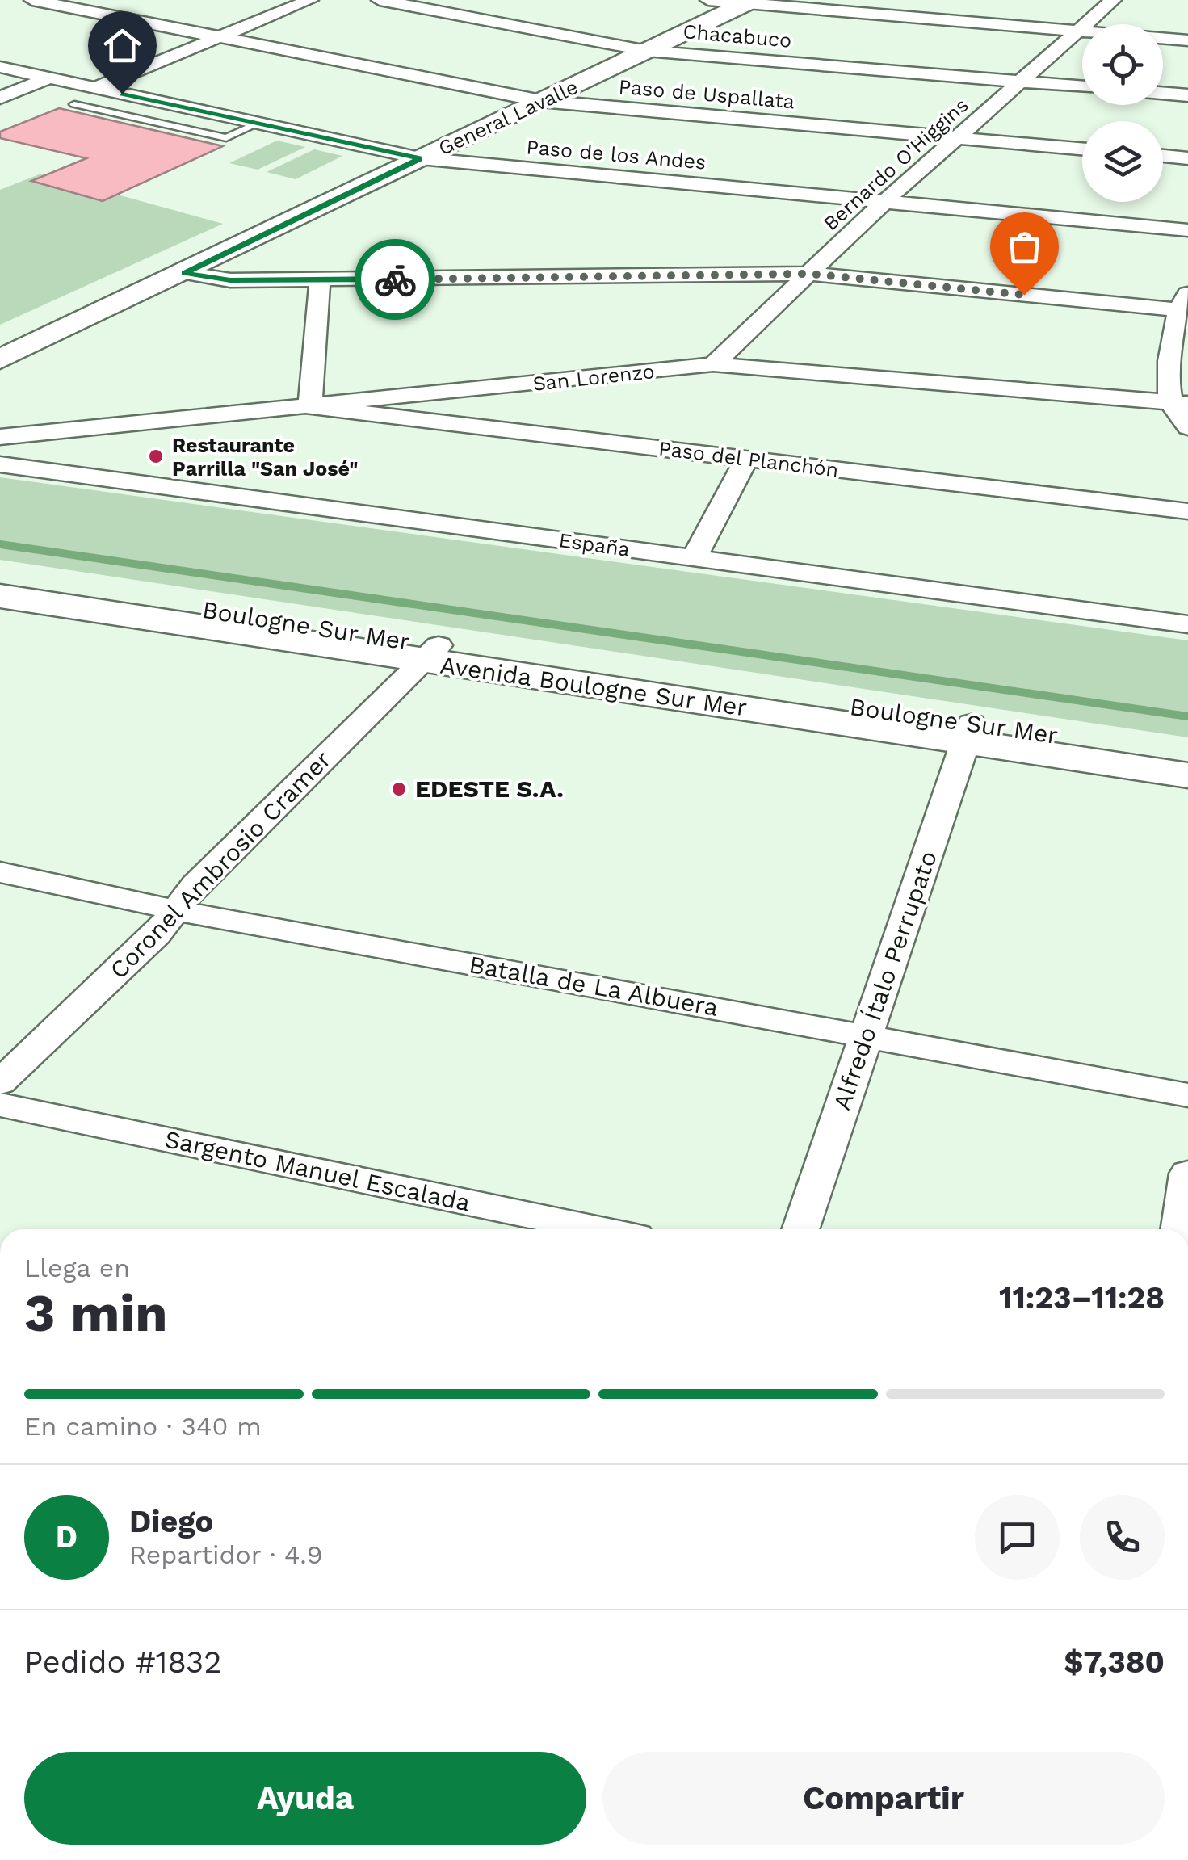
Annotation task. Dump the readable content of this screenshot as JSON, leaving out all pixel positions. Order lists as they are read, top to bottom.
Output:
{
  "streets": {
    "main road": ["General Lavalle", "Boulogne Sur Mer", "Avenida Boulogne Sur Mer"],
    "street": [
      "Chacabuco",
      "Paso de Uspallata",
      "Paso de los Andes",
      "Bernardo O'Higgins",
      "San Lorenzo",
      "Paso del Planchón",
      "España",
      "Coronel Ambrosio Cramer",
      "Alfredo Ítalo Perrupato",
      "Batalla de La Albuera",
      "Sargento Manuel Escalada"
    ]
  },
  "crossings": [
    ["Chacabuco", "General Lavalle"],
    ["Chacabuco", "Bernardo O'Higgins"],
    ["Paso de Uspallata", "General Lavalle"],
    ["Paso de Uspallata", "Bernardo O'Higgins"],
    ["General Lavalle", "Paso de los Andes"],
    ["Paso de los Andes", "Bernardo O'Higgins"],
    ["Bernardo O'Higgins", "San Lorenzo"],
    ["San Lorenzo", "Paso del Planchón"],
    ["Boulogne Sur Mer", "Avenida Boulogne Sur Mer"],
    ["Boulogne Sur Mer", "Coronel Ambrosio Cramer"],
    ["Boulogne Sur Mer", "Alfredo Ítalo Perrupato"],
    ["Avenida Boulogne Sur Mer", "Coronel Ambrosio Cramer"],
    ["Avenida Boulogne Sur Mer", "Alfredo Ítalo Perrupato"],
    ["Coronel Ambrosio Cramer", "Batalla de La Albuera"],
    ["Alfredo Ítalo Perrupato", "Batalla de La Albuera"]
  ],
  "places": ["Restaurante Parrilla \"San José\"", "EDESTE S.A."],
  "page": {
    "heading": ["3 min", "Llega en", "11:23–11:28"],
    "panel": [
      "Diego",
      "Repartidor · 4.9",
      "Pedido #1832",
      "$7,380"
    ],
    "bar": "En camino · 340 m",
    "round": "D",
    "buttons": ["Ayuda", "Compartir"]
  }
}
